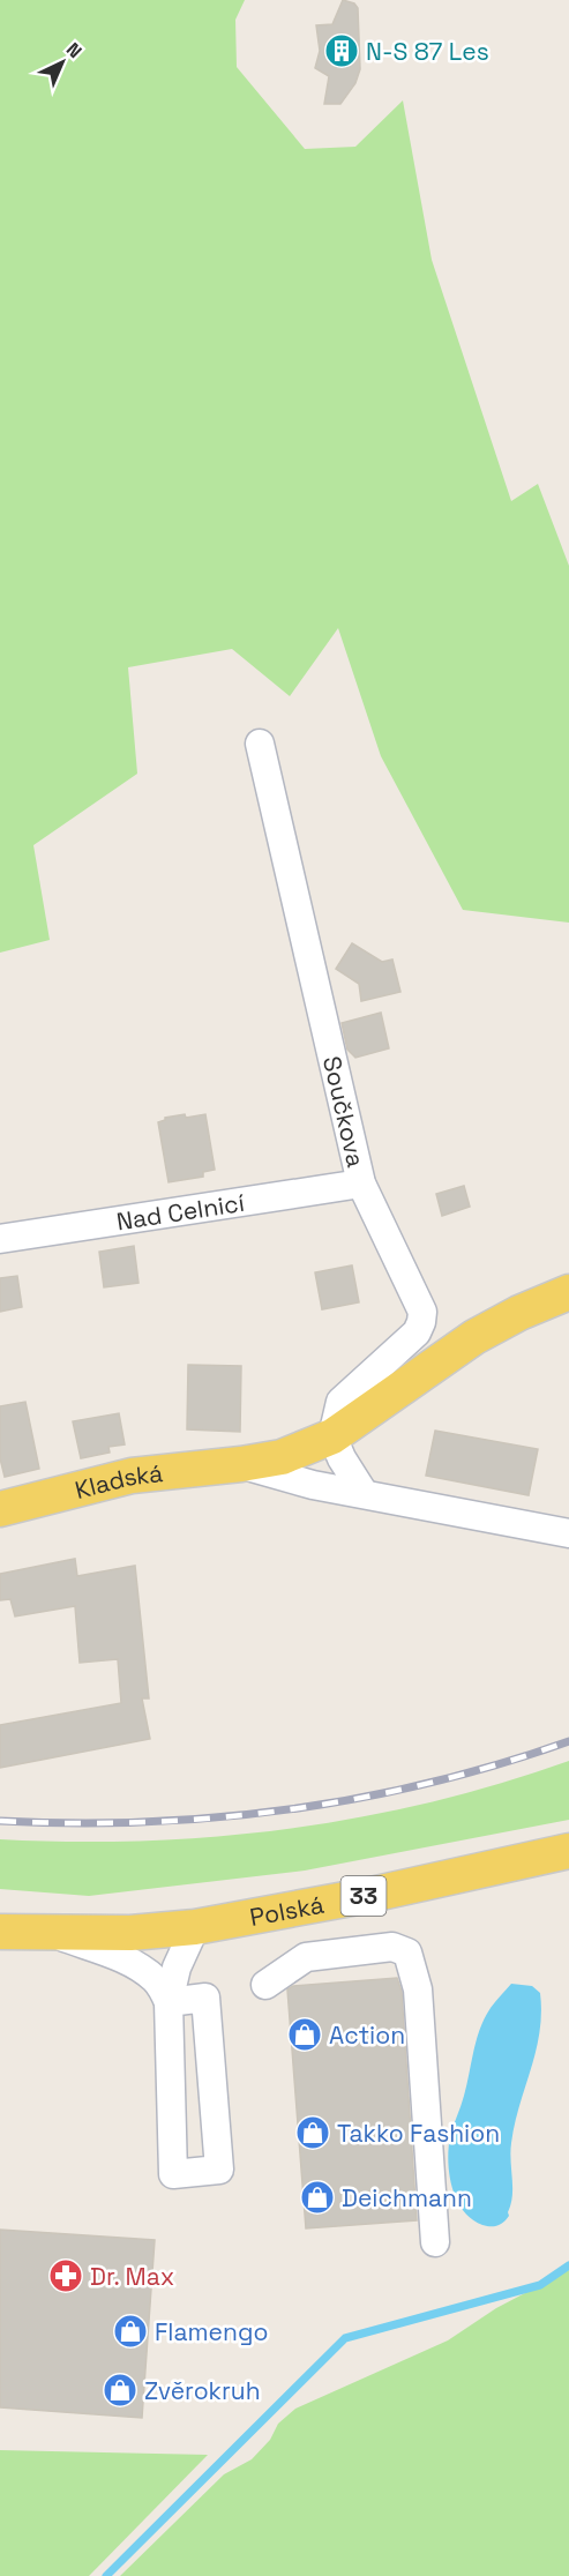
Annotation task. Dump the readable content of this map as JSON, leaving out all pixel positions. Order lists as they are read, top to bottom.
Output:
{
  "streets": {
    "main road": ["Kladská", "33", "Polská"],
    "street": ["Součkova", "Nad Celnicí"]
  },
  "crossings": [
    ["Součkova", "Nad Celnicí"],
    ["Součkova", "Kladská"]
  ],
  "places": {
    "building": ["N-S 87 Les"],
    "shop": [
      "Action",
      "Takko Fashion",
      "Deichmann",
      "Flamengo",
      "Zvěrokruh"
    ],
    "pharmacy": ["Dr. Max"]
  },
  "north": "top right"
}
